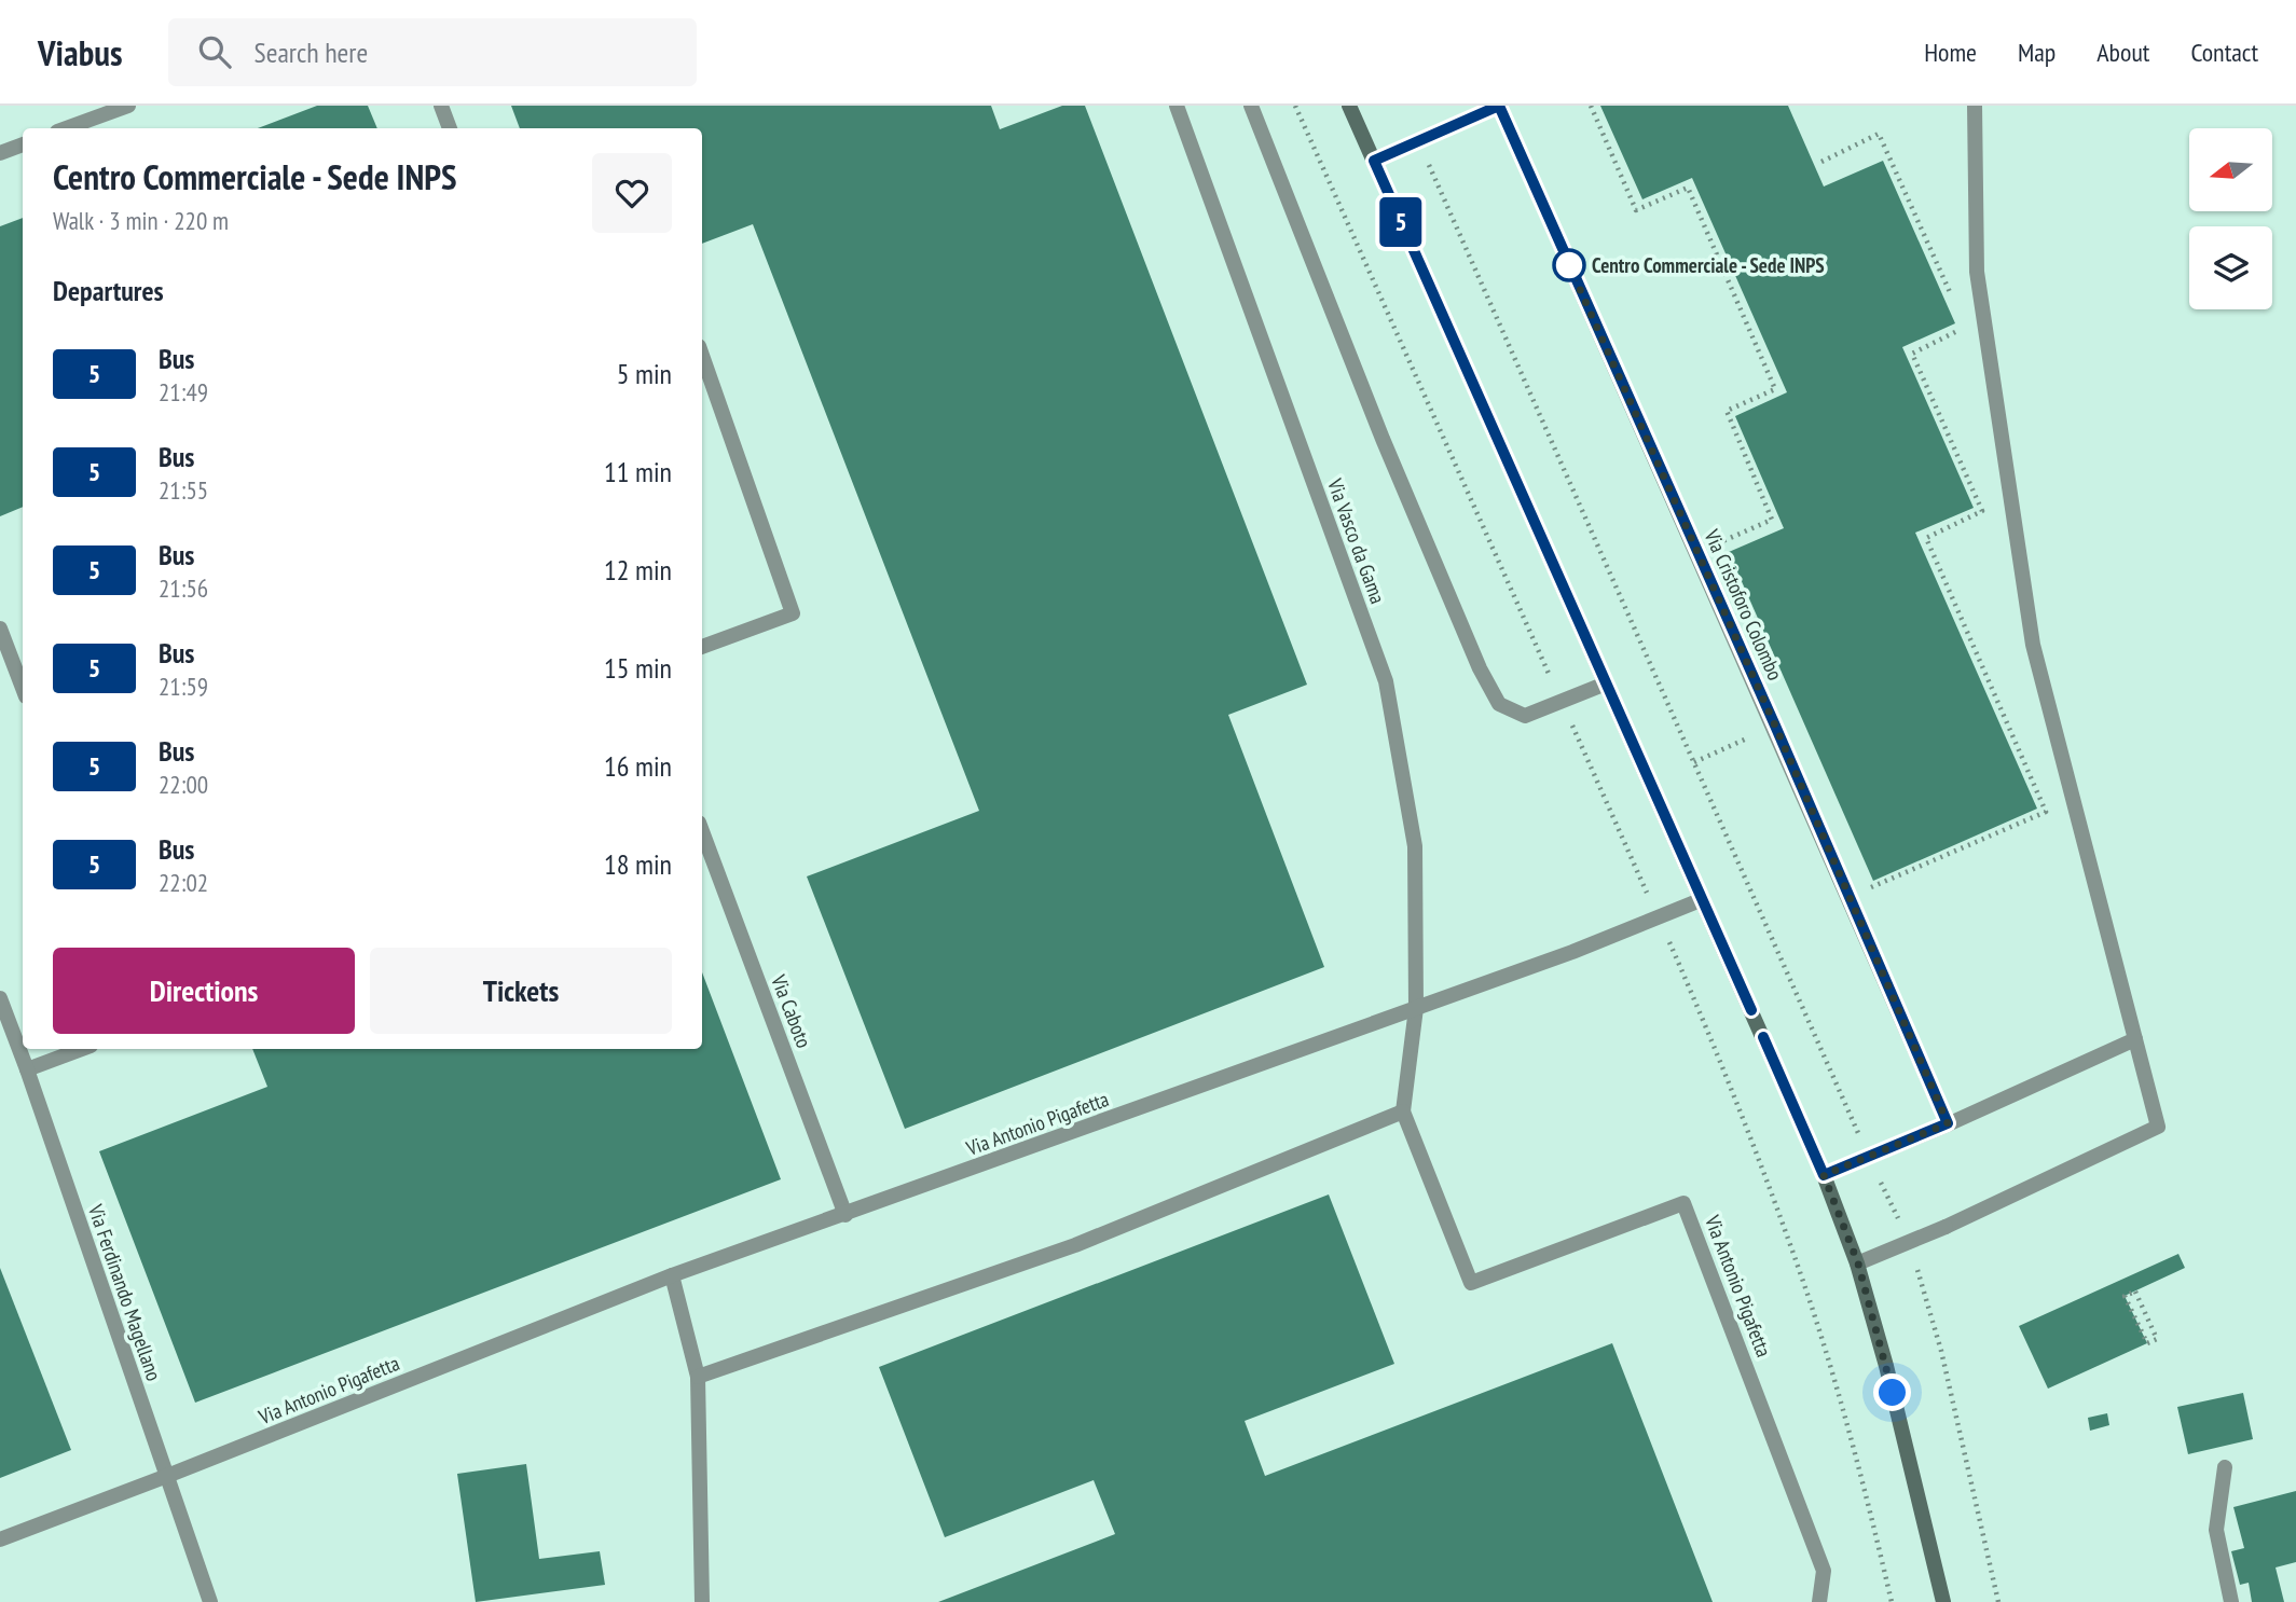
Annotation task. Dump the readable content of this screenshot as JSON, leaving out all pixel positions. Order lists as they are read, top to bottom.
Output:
{
  "streets": {
    "street": [
      "Via Vasco da Gama",
      "Via Cristoforo Colombo",
      "Via Caboto",
      "Via Antonio Pigafetta",
      "Via Ferdinando Magellano"
    ]
  },
  "crossings": [
    ["Via Vasco da Gama", "Via Antonio Pigafetta"],
    ["Via Caboto", "Via Antonio Pigafetta"],
    ["Via Antonio Pigafetta", "Via Ferdinando Magellano"]
  ],
  "places": ["Centro Commerciale - Sede INPS"],
  "lines": ["bus line 5"],
  "north": "left",
  "page": {
    "header": "Viabus",
    "search": "Search here",
    "nav": [
      "Home",
      "Map",
      "About",
      "Contact"
    ],
    "on_map": "5",
    "heading": [
      ["Centro Commerciale - Sede INPS", "Walk · 3 min · 220 m"],
      "Departures"
    ],
    "list": [
      {
        "mark": "5",
        "name": "Bus",
        "note": "21:49",
        "value": "5 min"
      },
      {
        "mark": "5",
        "name": "Bus",
        "note": "21:55",
        "value": "11 min"
      },
      {
        "mark": "5",
        "name": "Bus",
        "note": "21:56",
        "value": "12 min"
      },
      {
        "mark": "5",
        "name": "Bus",
        "note": "21:59",
        "value": "15 min"
      },
      {
        "mark": "5",
        "name": "Bus",
        "note": "22:00",
        "value": "16 min"
      },
      {
        "mark": "5",
        "name": "Bus",
        "note": "22:02",
        "value": "18 min"
      }
    ],
    "buttons": ["Directions", "Tickets"]
  }
}
